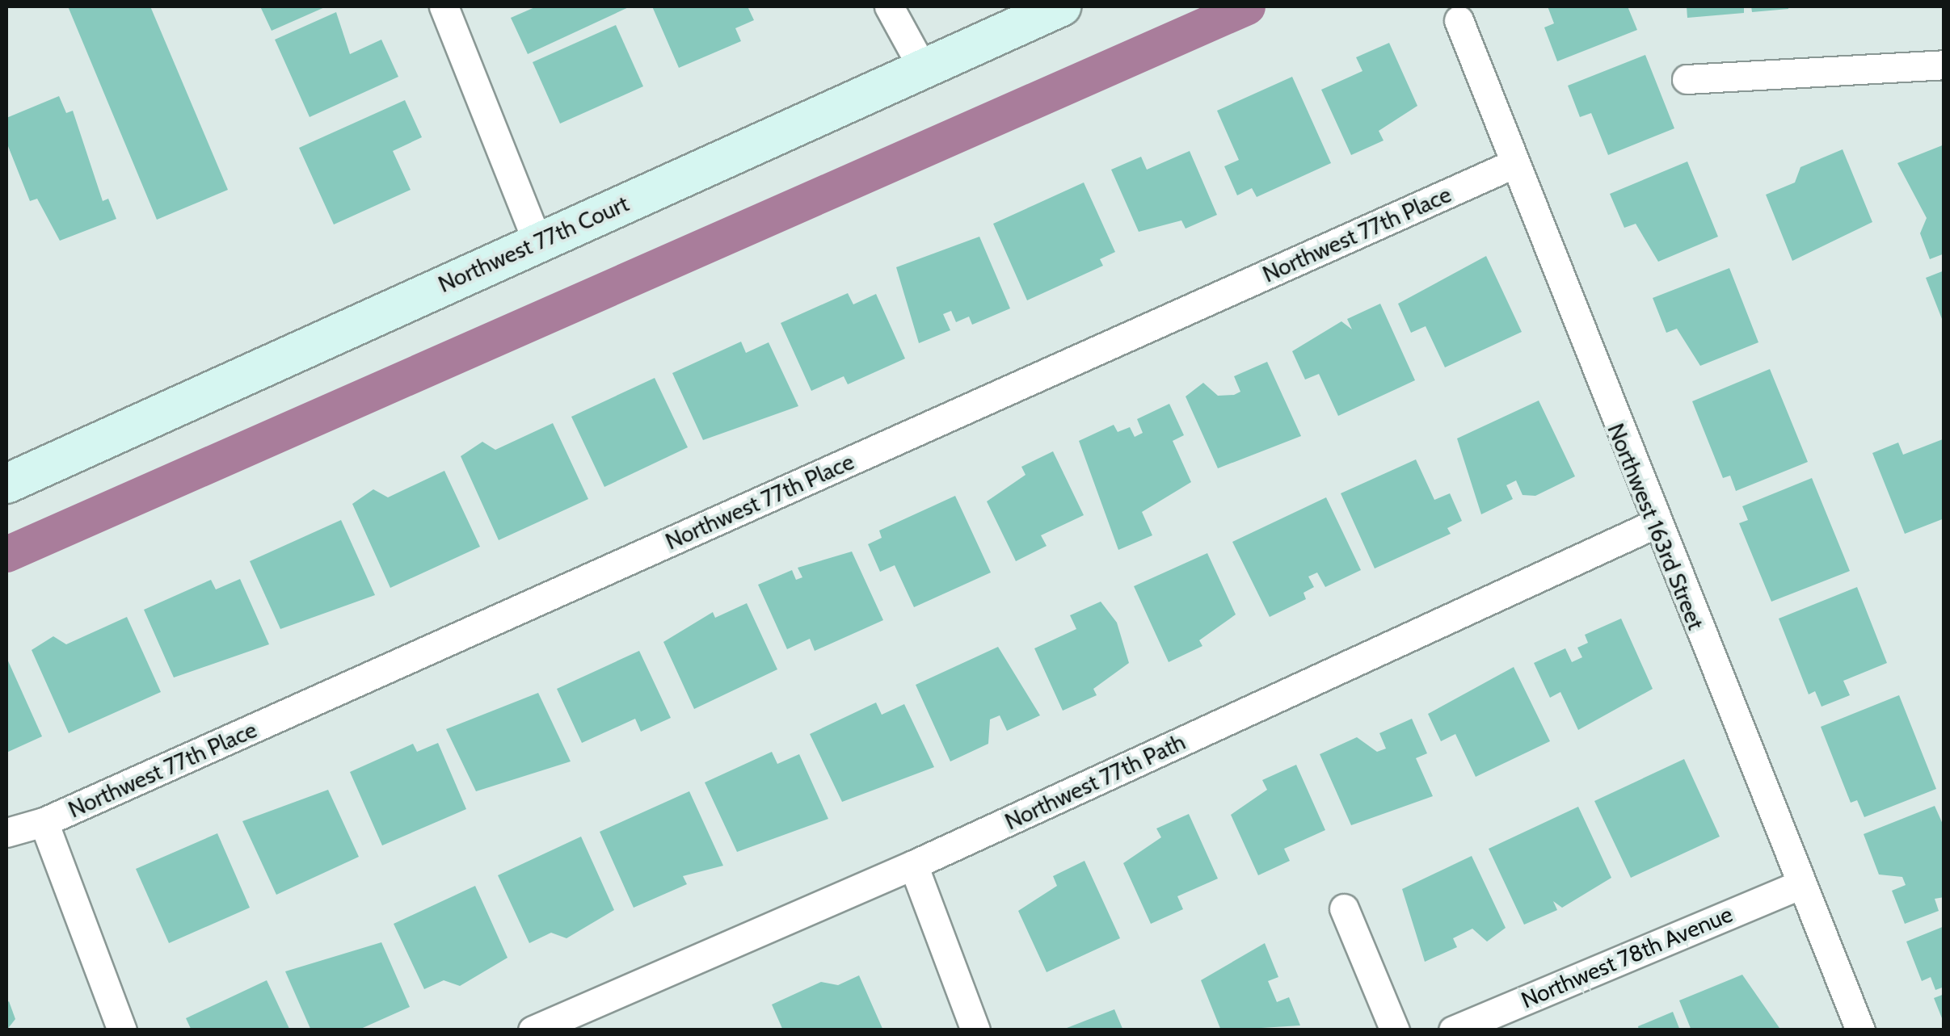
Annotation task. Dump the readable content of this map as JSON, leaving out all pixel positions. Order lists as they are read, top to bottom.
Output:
{
  "streets": {
    "street": [
      "Northwest 77th Place",
      "Northwest 77th Court",
      "Northwest 163rd Street",
      "Northwest 77th Path",
      "Northwest 78th Avenue"
    ]
  },
  "crossings": [
    ["Northwest 77th Place", "Northwest 163rd Street"],
    ["Northwest 163rd Street", "Northwest 77th Path"],
    ["Northwest 163rd Street", "Northwest 78th Avenue"]
  ]
}
